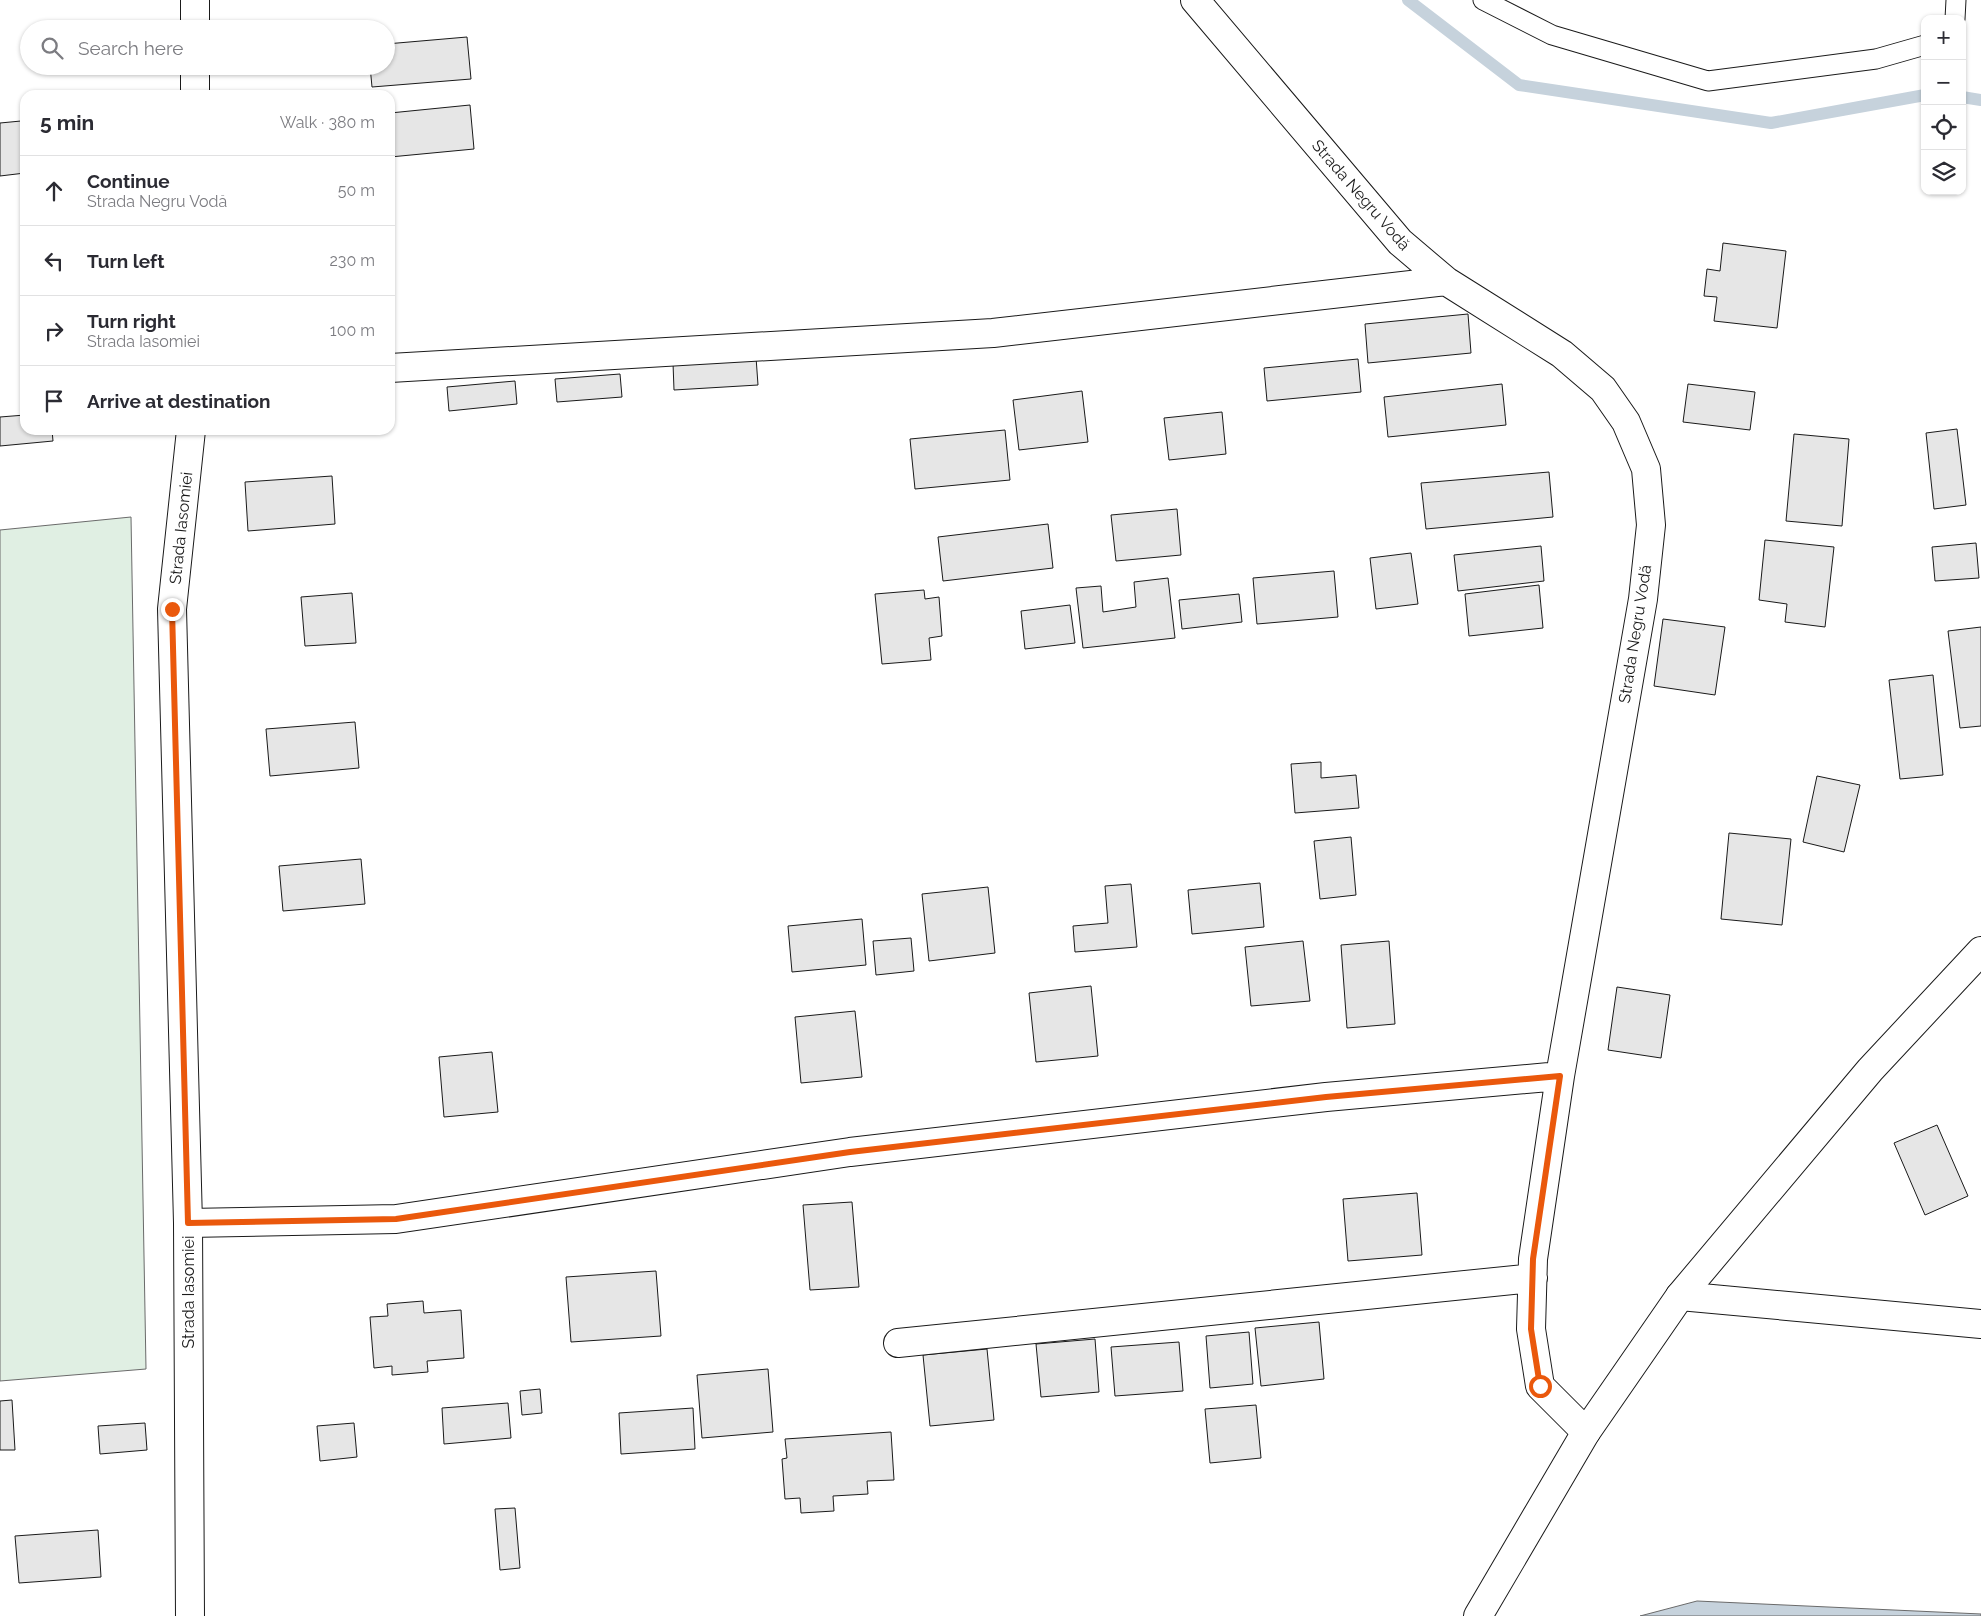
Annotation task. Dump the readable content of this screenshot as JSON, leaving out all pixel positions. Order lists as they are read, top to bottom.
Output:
{
  "streets": {
    "street": ["Strada Negru Vodă", "Strada Iasomiei"]
  },
  "page": {
    "map_buttons": ["+", "−"],
    "search": "Search here",
    "heading": ["5 min", "Walk · 380 m"],
    "list": [
      ["Continue", "Strada Negru Vodă", "50 m"],
      ["Turn left", "230 m"],
      ["Turn right", "Strada Iasomiei", "100 m"],
      "Arrive at destination"
    ]
  }
}
